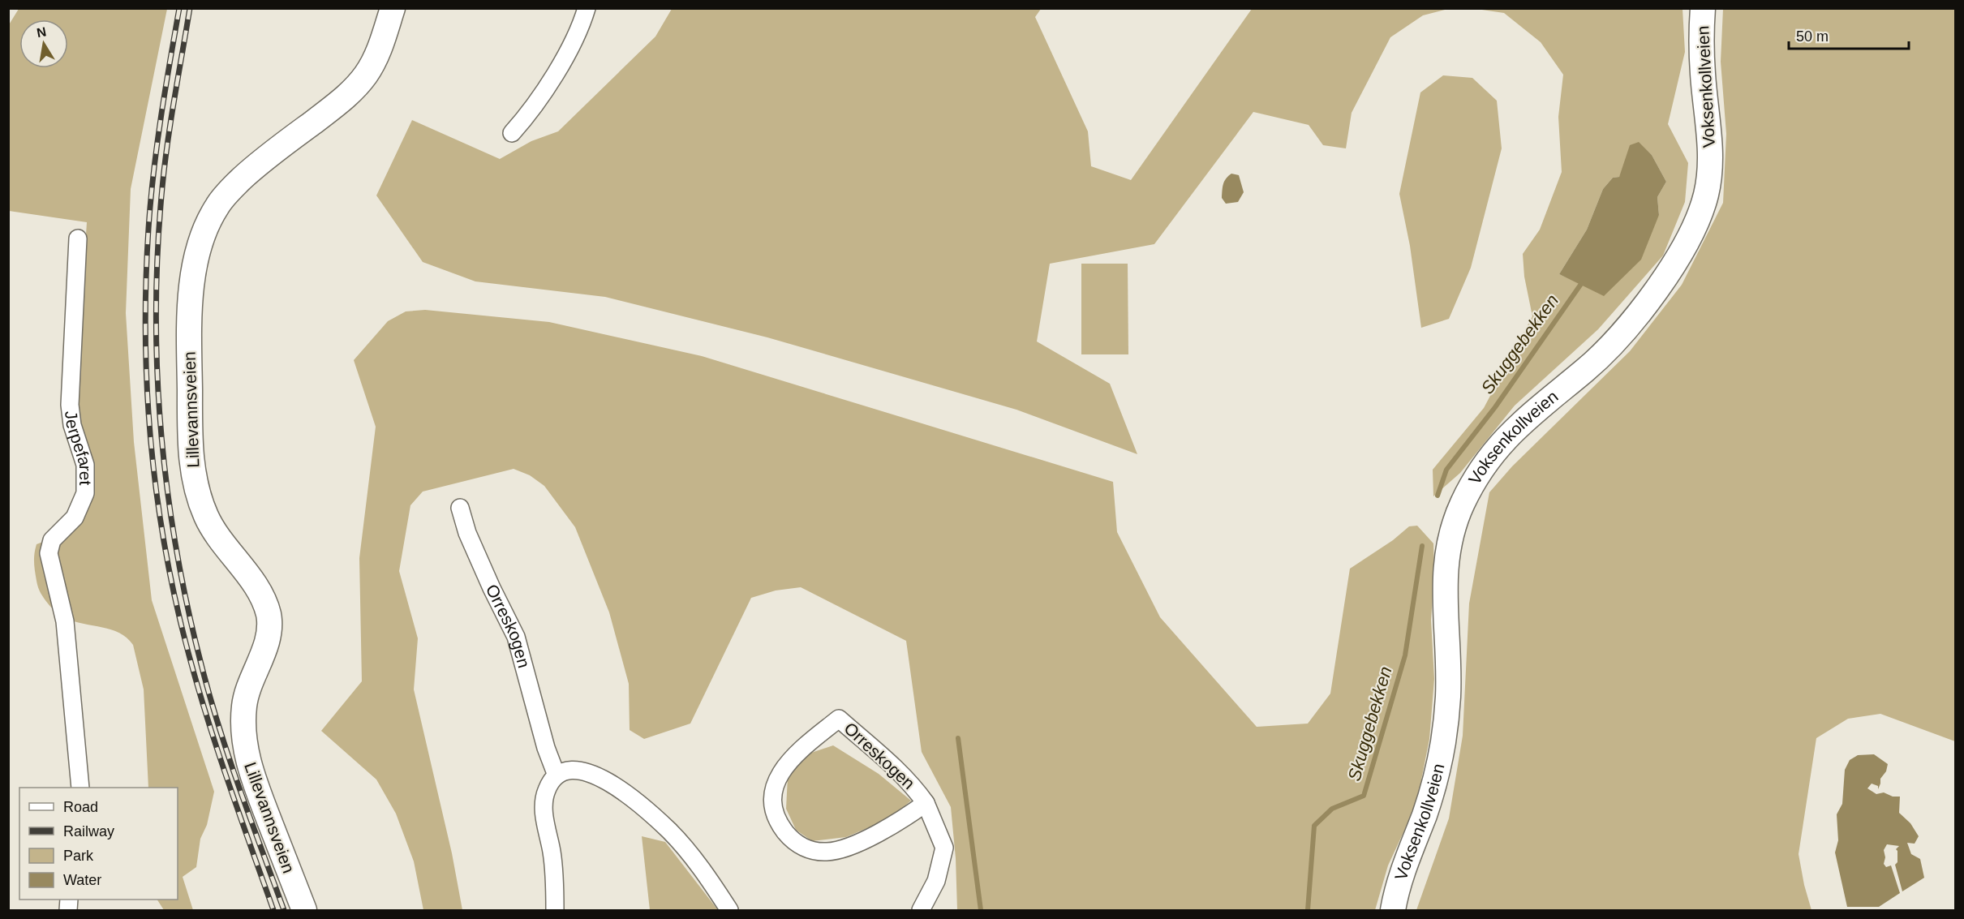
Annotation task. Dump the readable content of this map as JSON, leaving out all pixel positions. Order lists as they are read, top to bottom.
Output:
{
  "streets": {
    "street": [
      "Voksenkollveien",
      "Lillevannsveien",
      "Jerpefaret",
      "Orreskogen"
    ]
  },
  "water": ["Skuggebekken"],
  "legend": [
    "Road",
    "Railway",
    "Park",
    "Water"
  ],
  "scale_bar": "50 m",
  "north": "top"
}
